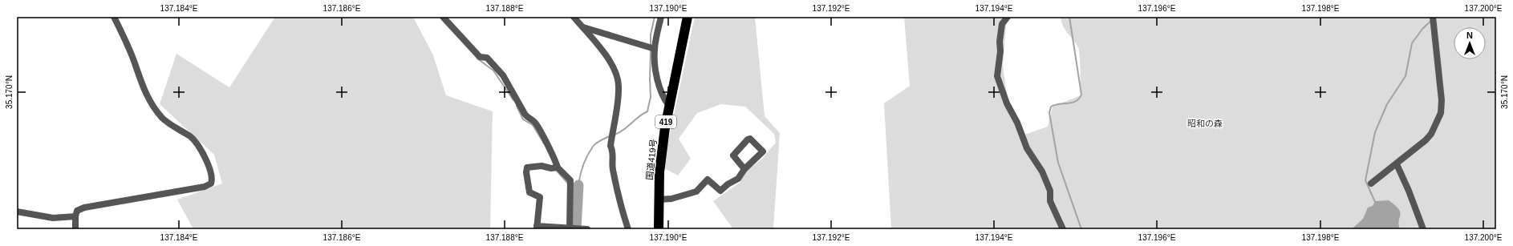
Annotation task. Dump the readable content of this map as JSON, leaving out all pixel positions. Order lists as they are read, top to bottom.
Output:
{
  "streets": {
    "highway": ["419", "国道419号"]
  },
  "parks": ["昭和の森"],
  "north": "top",
  "coordinates": [
    "137.184°E",
    "137.186°E",
    "137.188°E",
    "137.190°E",
    "137.192°E",
    "137.194°E",
    "137.196°E",
    "137.198°E",
    "137.200°E",
    "35.170°N"
  ]
}
